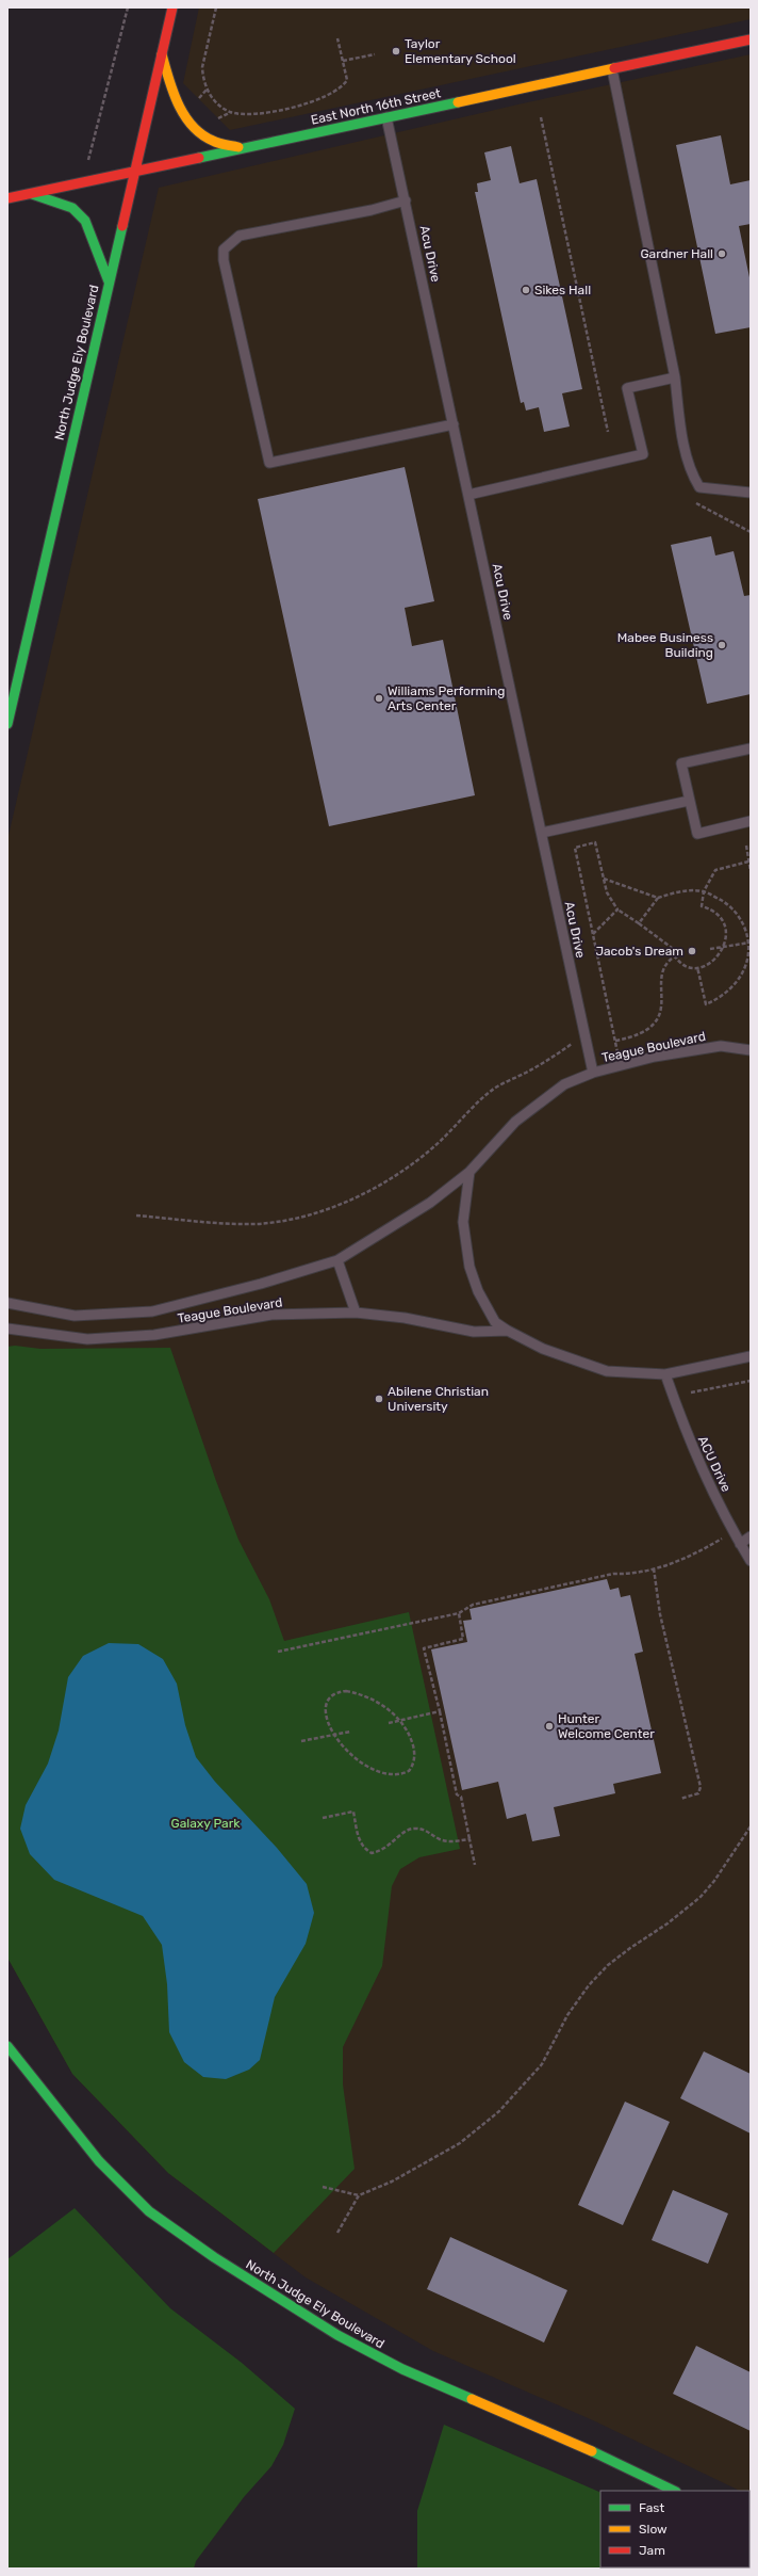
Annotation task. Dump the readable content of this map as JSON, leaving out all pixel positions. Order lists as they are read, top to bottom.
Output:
{
  "streets": {
    "main road": ["East North 16th Street", "North Judge Ely Boulevard"],
    "lane": ["Acu Drive", "Teague Boulevard", "ACU Drive"]
  },
  "crossings": [
    ["East North 16th Street", "Acu Drive"],
    ["East North 16th Street", "North Judge Ely Boulevard"],
    ["Acu Drive", "Teague Boulevard"],
    ["Teague Boulevard", "ACU Drive"]
  ],
  "parks": ["Galaxy Park"],
  "places": [
    "Taylor Elementary School",
    "Gardner Hall",
    "Sikes Hall",
    "Mabee Business Building",
    "Williams Performing Arts Center",
    "Jacob's Dream",
    "Abilene Christian University",
    "Hunter Welcome Center"
  ],
  "legend": ["Fast", "Slow", "Jam"]
}
